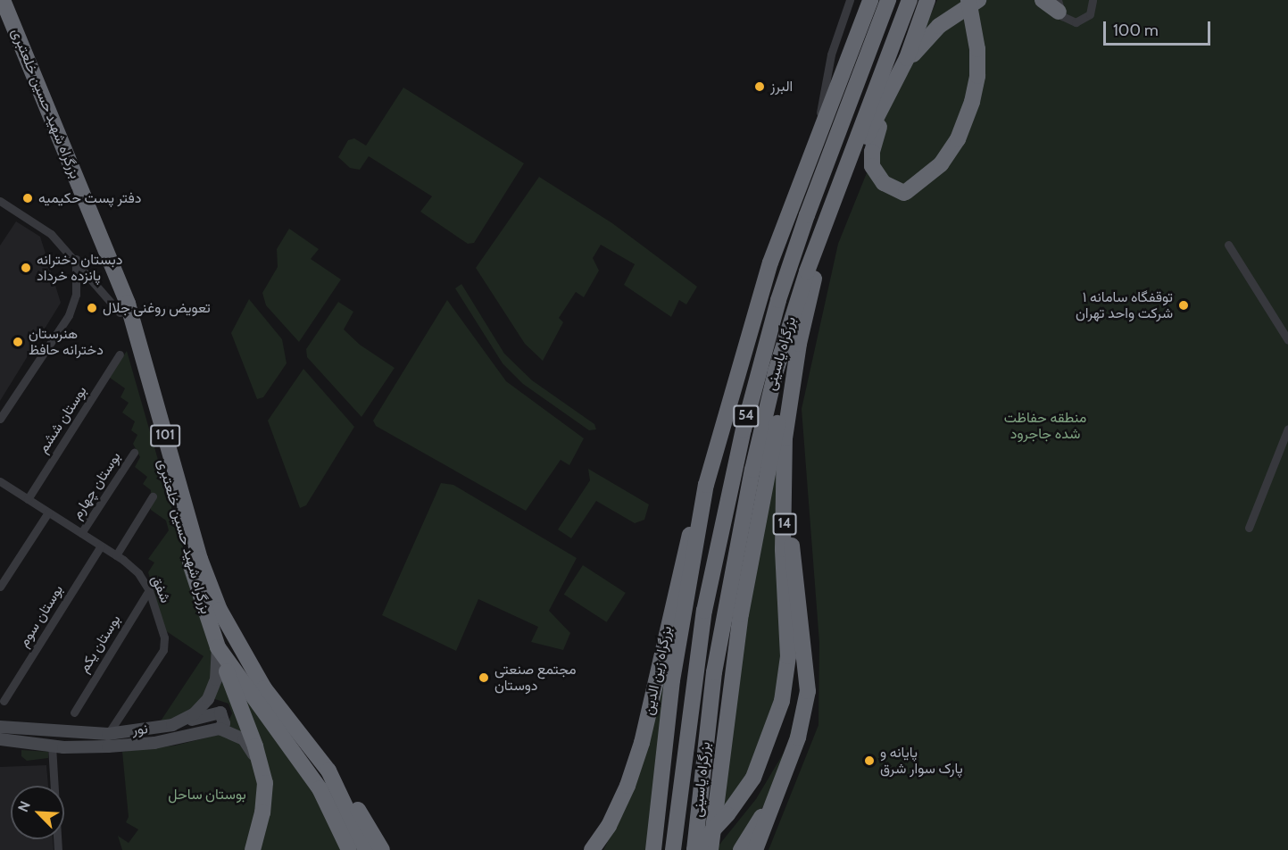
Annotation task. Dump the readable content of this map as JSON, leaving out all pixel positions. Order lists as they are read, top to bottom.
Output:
{
  "streets": {
    "highway": [
      "بزرگراه شهید حسین خلعتبری",
      "بزرگراه یاسینی",
      "54",
      "101",
      "14",
      "بزرگراه زین الدین"
    ],
    "main road": ["نور"],
    "street": [
      "بوستان ششم",
      "بوستان چهارم",
      "شفق",
      "بوستان سوم",
      "بوستان یکم"
    ]
  },
  "crossings": [
    ["بزرگراه شهید حسین خلعتبری", "نور"],
    ["بزرگراه یاسینی", "14"],
    ["بوستان ششم", "شفق"],
    ["بوستان چهارم", "شفق"],
    ["شفق", "بوستان سوم"],
    ["شفق", "بوستان یکم"],
    ["شفق", "نور"]
  ],
  "parks": ["منطقه حفاظت شده جاجرود", "بوستان ساحل"],
  "places": [
    "البرز",
    "دفتر پست حکیمیه",
    "دبستان دخترانه پانزده خرداد",
    "توقفگاه سامانه ۱ شرکت واحد تهران",
    "تعویض روغنی جلال",
    "هنرستان دخترانه حافظ",
    "مجتمع صنعتی دوستان",
    "پایانه و پارک‌ سوار شرق"
  ],
  "scale_bar": "100 m",
  "north": "top left"
}
